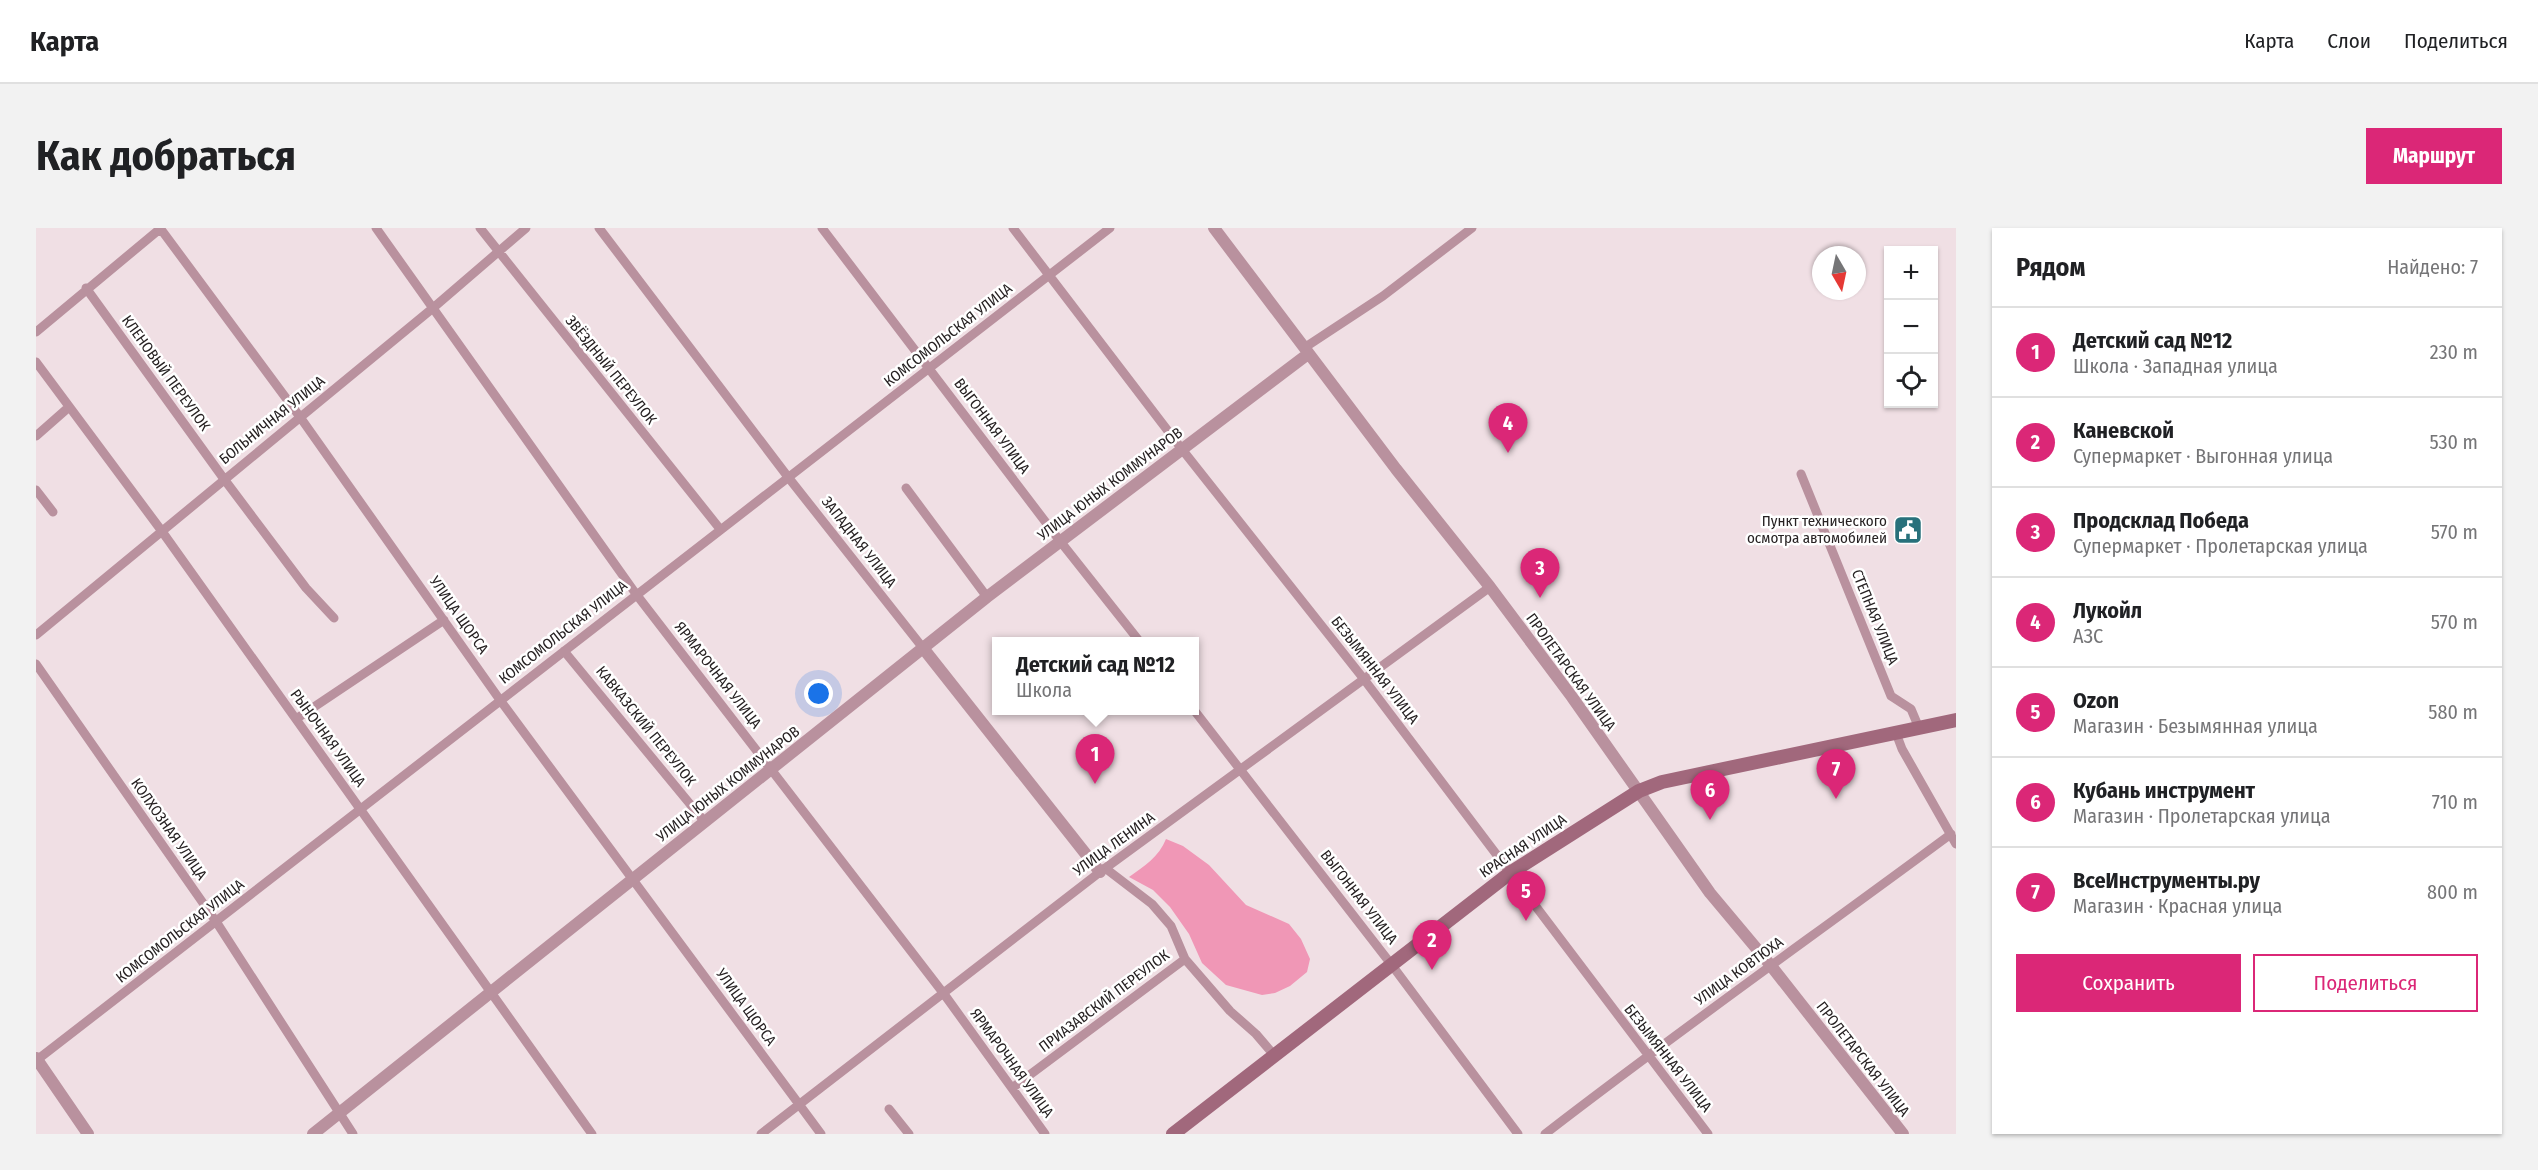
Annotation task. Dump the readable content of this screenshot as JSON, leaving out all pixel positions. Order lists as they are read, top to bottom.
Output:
{
  "streets": {
    "main road": ["КРАСНАЯ УЛИЦА"],
    "street": [
      "КОМСОМОЛЬСКАЯ УЛИЦА",
      "ЗВЁЗДНЫЙ ПЕРЕУЛОК",
      "КЛЕНОВЫЙ ПЕРЕУЛОК",
      "БОЛЬНИЧНАЯ УЛИЦА",
      "ВЫГОННАЯ УЛИЦА",
      "УЛИЦА ЮНЫХ КОММУНАРОВ",
      "ЗАПАДНАЯ УЛИЦА",
      "УЛИЦА ЩОРСА",
      "СТЕПНАЯ УЛИЦА",
      "БЕЗЫМЯННАЯ УЛИЦА",
      "ПРОЛЕТАРСКАЯ УЛИЦА",
      "ЯРМАРОЧНАЯ УЛИЦА",
      "КАВКАЗСКИЙ ПЕРЕУЛОК",
      "РЫНОЧНАЯ УЛИЦА",
      "КОЛХОЗНАЯ УЛИЦА",
      "УЛИЦА ЛЕНИНА",
      "УЛИЦА КОВТЮХА",
      "ПРИАЗАВСКИЙ ПЕРЕУЛОК"
    ]
  },
  "crossings": [
    ["КОМСОМОЛЬСКАЯ УЛИЦА", "ЗВЁЗДНЫЙ ПЕРЕУЛОК"],
    ["КОМСОМОЛЬСКАЯ УЛИЦА", "ВЫГОННАЯ УЛИЦА"],
    ["КОМСОМОЛЬСКАЯ УЛИЦА", "ЗАПАДНАЯ УЛИЦА"],
    ["КОМСОМОЛЬСКАЯ УЛИЦА", "УЛИЦА ЩОРСА"],
    ["КОМСОМОЛЬСКАЯ УЛИЦА", "БЕЗЫМЯННАЯ УЛИЦА"],
    ["КОМСОМОЛЬСКАЯ УЛИЦА", "ЯРМАРОЧНАЯ УЛИЦА"],
    ["КОМСОМОЛЬСКАЯ УЛИЦА", "КАВКАЗСКИЙ ПЕРЕУЛОК"],
    ["КОМСОМОЛЬСКАЯ УЛИЦА", "РЫНОЧНАЯ УЛИЦА"],
    ["КОМСОМОЛЬСКАЯ УЛИЦА", "КОЛХОЗНАЯ УЛИЦА"],
    ["ЗВЁЗДНЫЙ ПЕРЕУЛОК", "БОЛЬНИЧНАЯ УЛИЦА"],
    ["КЛЕНОВЫЙ ПЕРЕУЛОК", "БОЛЬНИЧНАЯ УЛИЦА"],
    ["БОЛЬНИЧНАЯ УЛИЦА", "УЛИЦА ЩОРСА"],
    ["БОЛЬНИЧНАЯ УЛИЦА", "ЯРМАРОЧНАЯ УЛИЦА"],
    ["БОЛЬНИЧНАЯ УЛИЦА", "РЫНОЧНАЯ УЛИЦА"],
    ["ВЫГОННАЯ УЛИЦА", "УЛИЦА ЮНЫХ КОММУНАРОВ"],
    ["ВЫГОННАЯ УЛИЦА", "УЛИЦА ЛЕНИНА"],
    ["ВЫГОННАЯ УЛИЦА", "КРАСНАЯ УЛИЦА"],
    ["УЛИЦА ЮНЫХ КОММУНАРОВ", "ЗАПАДНАЯ УЛИЦА"],
    ["УЛИЦА ЮНЫХ КОММУНАРОВ", "УЛИЦА ЩОРСА"],
    ["УЛИЦА ЮНЫХ КОММУНАРОВ", "БЕЗЫМЯННАЯ УЛИЦА"],
    ["УЛИЦА ЮНЫХ КОММУНАРОВ", "ПРОЛЕТАРСКАЯ УЛИЦА"],
    ["УЛИЦА ЮНЫХ КОММУНАРОВ", "ЯРМАРОЧНАЯ УЛИЦА"],
    ["УЛИЦА ЮНЫХ КОММУНАРОВ", "КАВКАЗСКИЙ ПЕРЕУЛОК"],
    ["УЛИЦА ЮНЫХ КОММУНАРОВ", "РЫНОЧНАЯ УЛИЦА"],
    ["УЛИЦА ЮНЫХ КОММУНАРОВ", "КОЛХОЗНАЯ УЛИЦА"],
    ["ЗАПАДНАЯ УЛИЦА", "УЛИЦА ЛЕНИНА"],
    ["УЛИЦА ЩОРСА", "УЛИЦА ЛЕНИНА"],
    ["СТЕПНАЯ УЛИЦА", "КРАСНАЯ УЛИЦА"],
    ["БЕЗЫМЯННАЯ УЛИЦА", "УЛИЦА ЛЕНИНА"],
    ["БЕЗЫМЯННАЯ УЛИЦА", "КРАСНАЯ УЛИЦА"],
    ["БЕЗЫМЯННАЯ УЛИЦА", "УЛИЦА КОВТЮХА"],
    ["ПРОЛЕТАРСКАЯ УЛИЦА", "УЛИЦА ЛЕНИНА"],
    ["ПРОЛЕТАРСКАЯ УЛИЦА", "КРАСНАЯ УЛИЦА"],
    ["ПРОЛЕТАРСКАЯ УЛИЦА", "УЛИЦА КОВТЮХА"],
    ["ЯРМАРОЧНАЯ УЛИЦА", "УЛИЦА ЛЕНИНА"],
    ["ЯРМАРОЧНАЯ УЛИЦА", "ПРИАЗАВСКИЙ ПЕРЕУЛОК"]
  ],
  "places": {
    "public building": ["Пункт технического осмотра автомобилей"]
  },
  "north": "bottom",
  "page": {
    "header": "Карта",
    "nav": ["Карта", "Слои", "Поделиться"],
    "buttons": [
      "Маршрут",
      ["Сохранить", "Поделиться"]
    ],
    "title": "Как добраться",
    "heading": ["Рядом", "Найдено: 7"],
    "map_buttons": ["+", "−"],
    "list": [
      {
        "mark": "1",
        "name": "Детский сад №12",
        "note": "Школа · Западная улица",
        "value": "230 m"
      },
      {
        "mark": "2",
        "name": "Каневской",
        "note": "Супермаркет · Выгонная улица",
        "value": "530 m"
      },
      {
        "mark": "3",
        "name": "Продсклад Победа",
        "note": "Супермаркет · Пролетарская улица",
        "value": "570 m"
      },
      {
        "mark": "4",
        "name": "Лукойл",
        "note": "АЗС",
        "value": "570 m"
      },
      {
        "mark": "5",
        "name": "Ozon",
        "note": "Магазин · Безымянная улица",
        "value": "580 m"
      },
      {
        "mark": "6",
        "name": "Кубань инструмент",
        "note": "Магазин · Пролетарская улица",
        "value": "710 m"
      },
      {
        "mark": "7",
        "name": "ВсеИнструменты.ру",
        "note": "Магазин · Красная улица",
        "value": "800 m"
      }
    ],
    "pins": [
      "4",
      "3",
      "1",
      "7",
      "6",
      "5",
      "2"
    ],
    "popup": ["Детский сад №12", "Школа"]
  }
}
